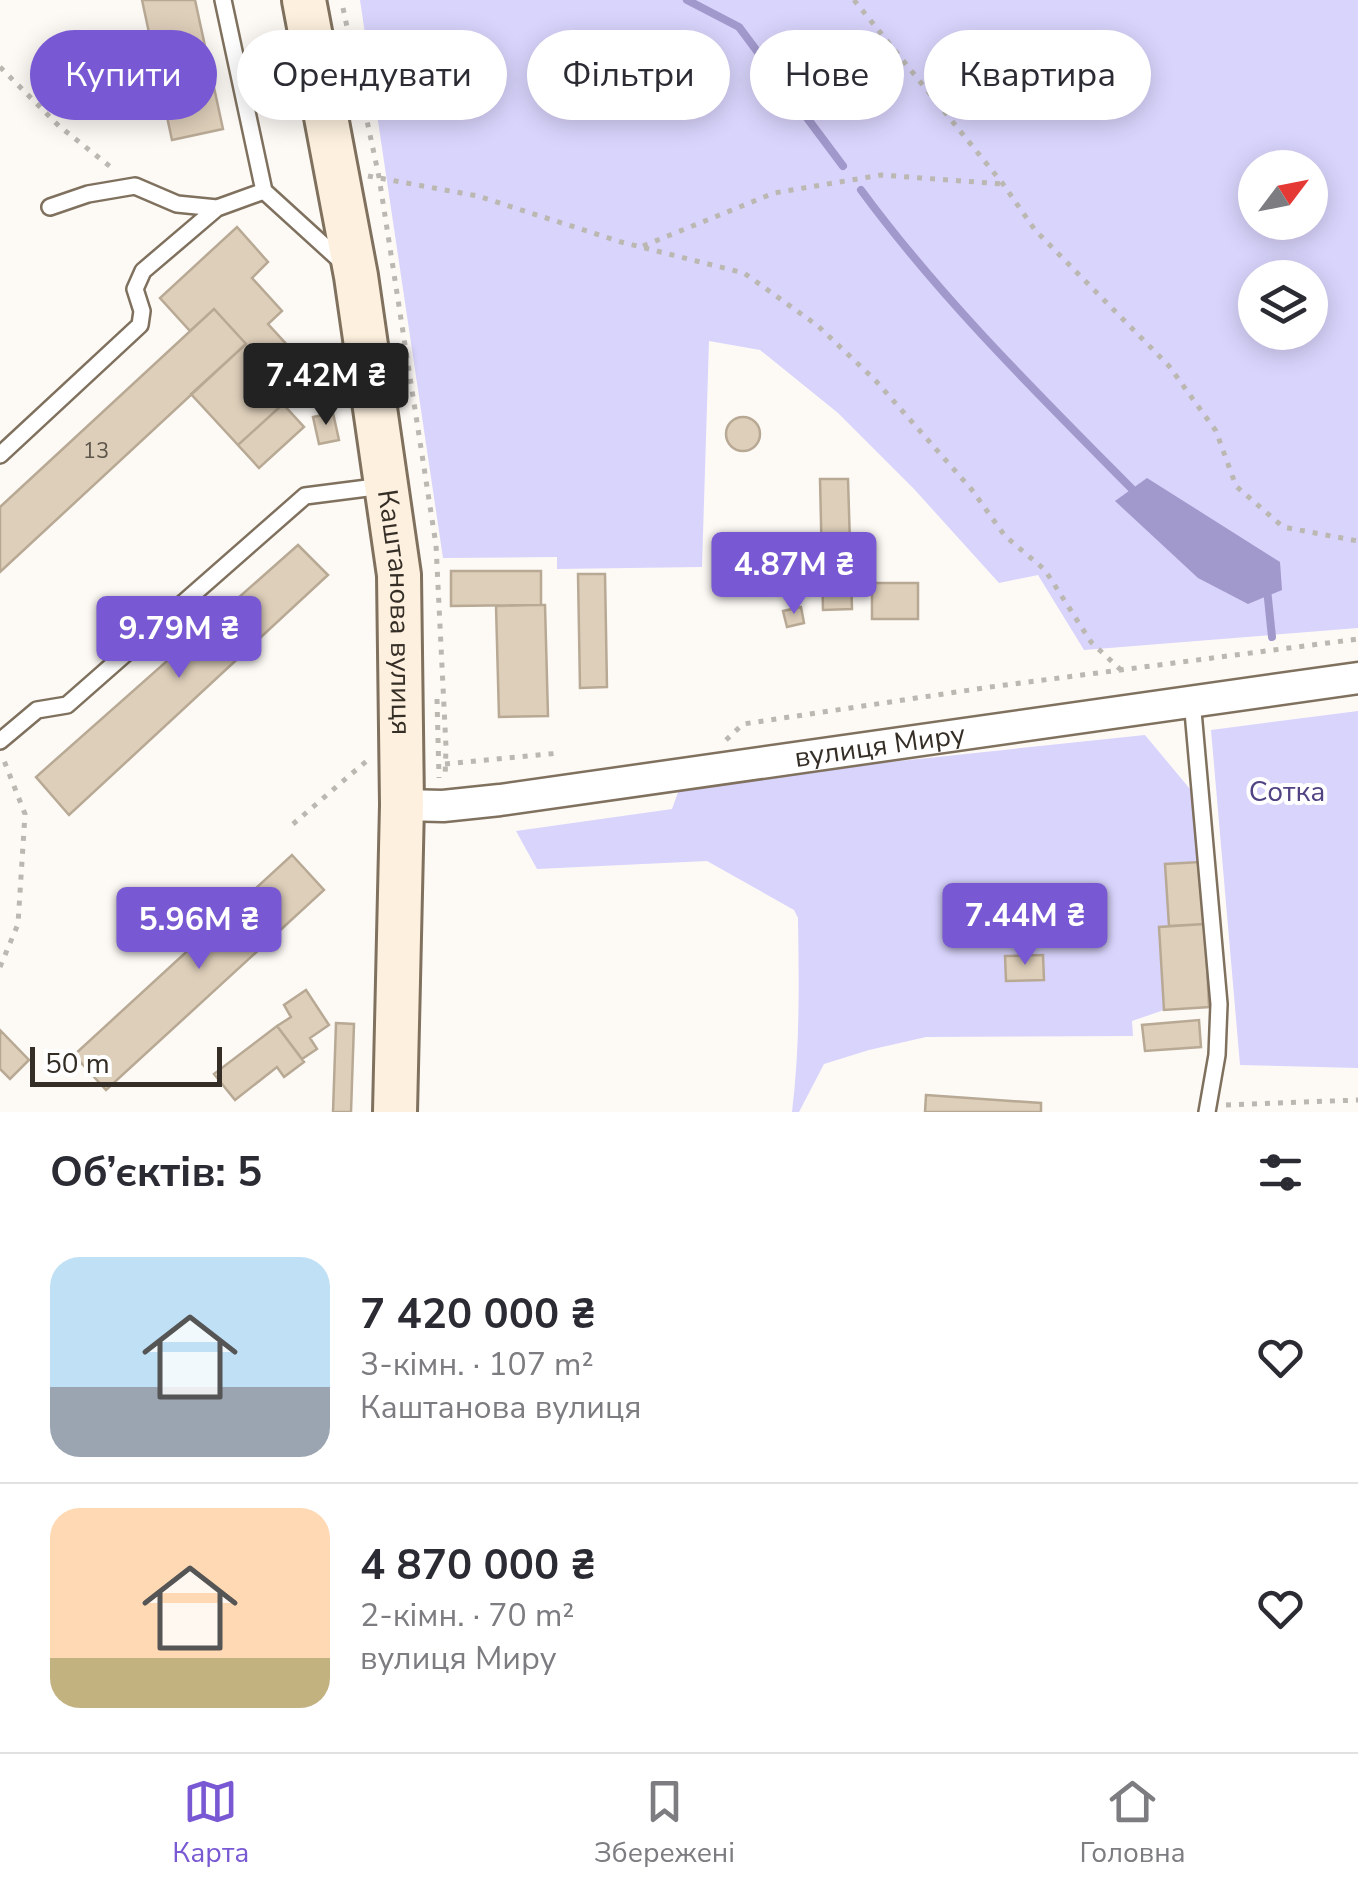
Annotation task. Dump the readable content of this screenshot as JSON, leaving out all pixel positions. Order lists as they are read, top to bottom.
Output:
{
  "streets": {
    "main road": ["Каштанова вулиця"],
    "street": ["вулиця Миру"]
  },
  "crossings": [
    ["Каштанова вулиця", "вулиця Миру"]
  ],
  "parks": ["Сотка"],
  "house_numbers": ["13"],
  "scale_bar": "50 m",
  "north": "top right",
  "page": {
    "chip": [
      "Купити",
      "Орендувати",
      "Фільтри",
      "Нове",
      "Квартира"
    ],
    "price": [
      "7.42M ₴",
      "4.87M ₴",
      "9.79M ₴",
      "7.44M ₴",
      "5.96M ₴"
    ],
    "scale": "50 m",
    "heading": "Об’єктів: 5",
    "list": [
      {
        "name": "7 420 000 ₴",
        "note": "3-кімн. · 107 m² · Каштанова вулиця"
      },
      {
        "name": "4 870 000 ₴",
        "note": "2-кімн. · 70 m² · вулиця Миру"
      }
    ],
    "tabs": ["Карта", "Збережені", "Головна"]
  }
}
